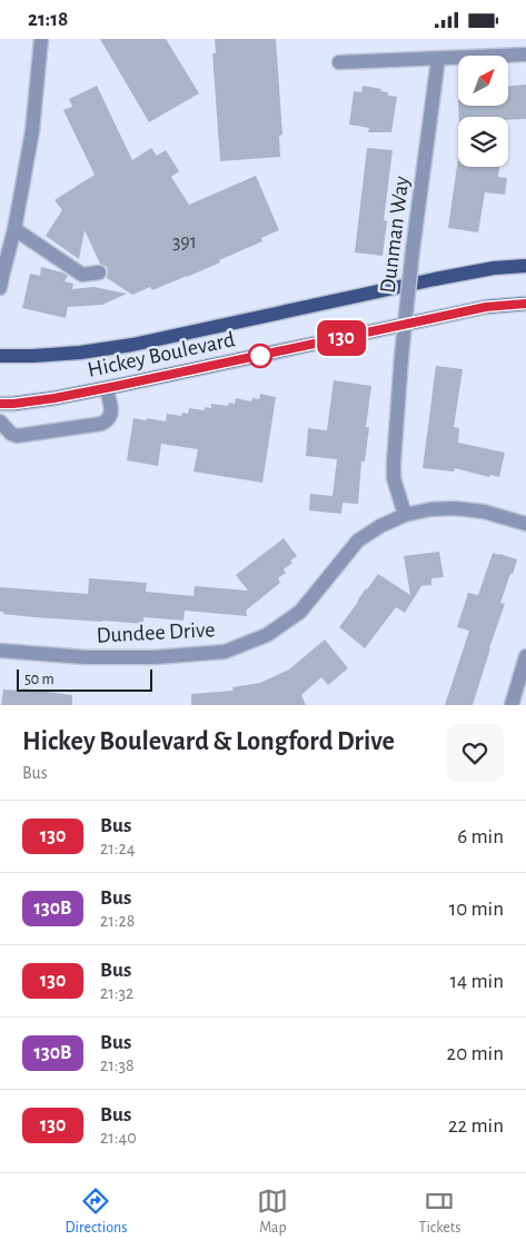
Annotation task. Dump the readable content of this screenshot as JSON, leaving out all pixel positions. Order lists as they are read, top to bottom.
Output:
{
  "streets": {
    "main road": ["Hickey Boulevard"],
    "street": ["Dunman Way", "Dundee Drive"]
  },
  "crossings": [
    ["Dunman Way", "Dundee Drive"]
  ],
  "lines": ["bus line 130"],
  "house_numbers": ["391"],
  "scale_bar": "50 m",
  "north": "top right",
  "page": {
    "status": "21:18",
    "on_map": "130",
    "scale": "50 m",
    "heading": ["Hickey Boulevard & Longford Drive", "Bus"],
    "list": [
      {
        "mark": "130",
        "name": "Bus",
        "note": "21:24",
        "value": "6 min"
      },
      {
        "mark": "130B",
        "name": "Bus",
        "note": "21:28",
        "value": "10 min"
      },
      {
        "mark": "130",
        "name": "Bus",
        "note": "21:32",
        "value": "14 min"
      },
      {
        "mark": "130B",
        "name": "Bus",
        "note": "21:38",
        "value": "20 min"
      },
      {
        "mark": "130",
        "name": "Bus",
        "note": "21:40",
        "value": "22 min"
      }
    ],
    "tabs": ["Directions", "Map", "Tickets"]
  }
}
